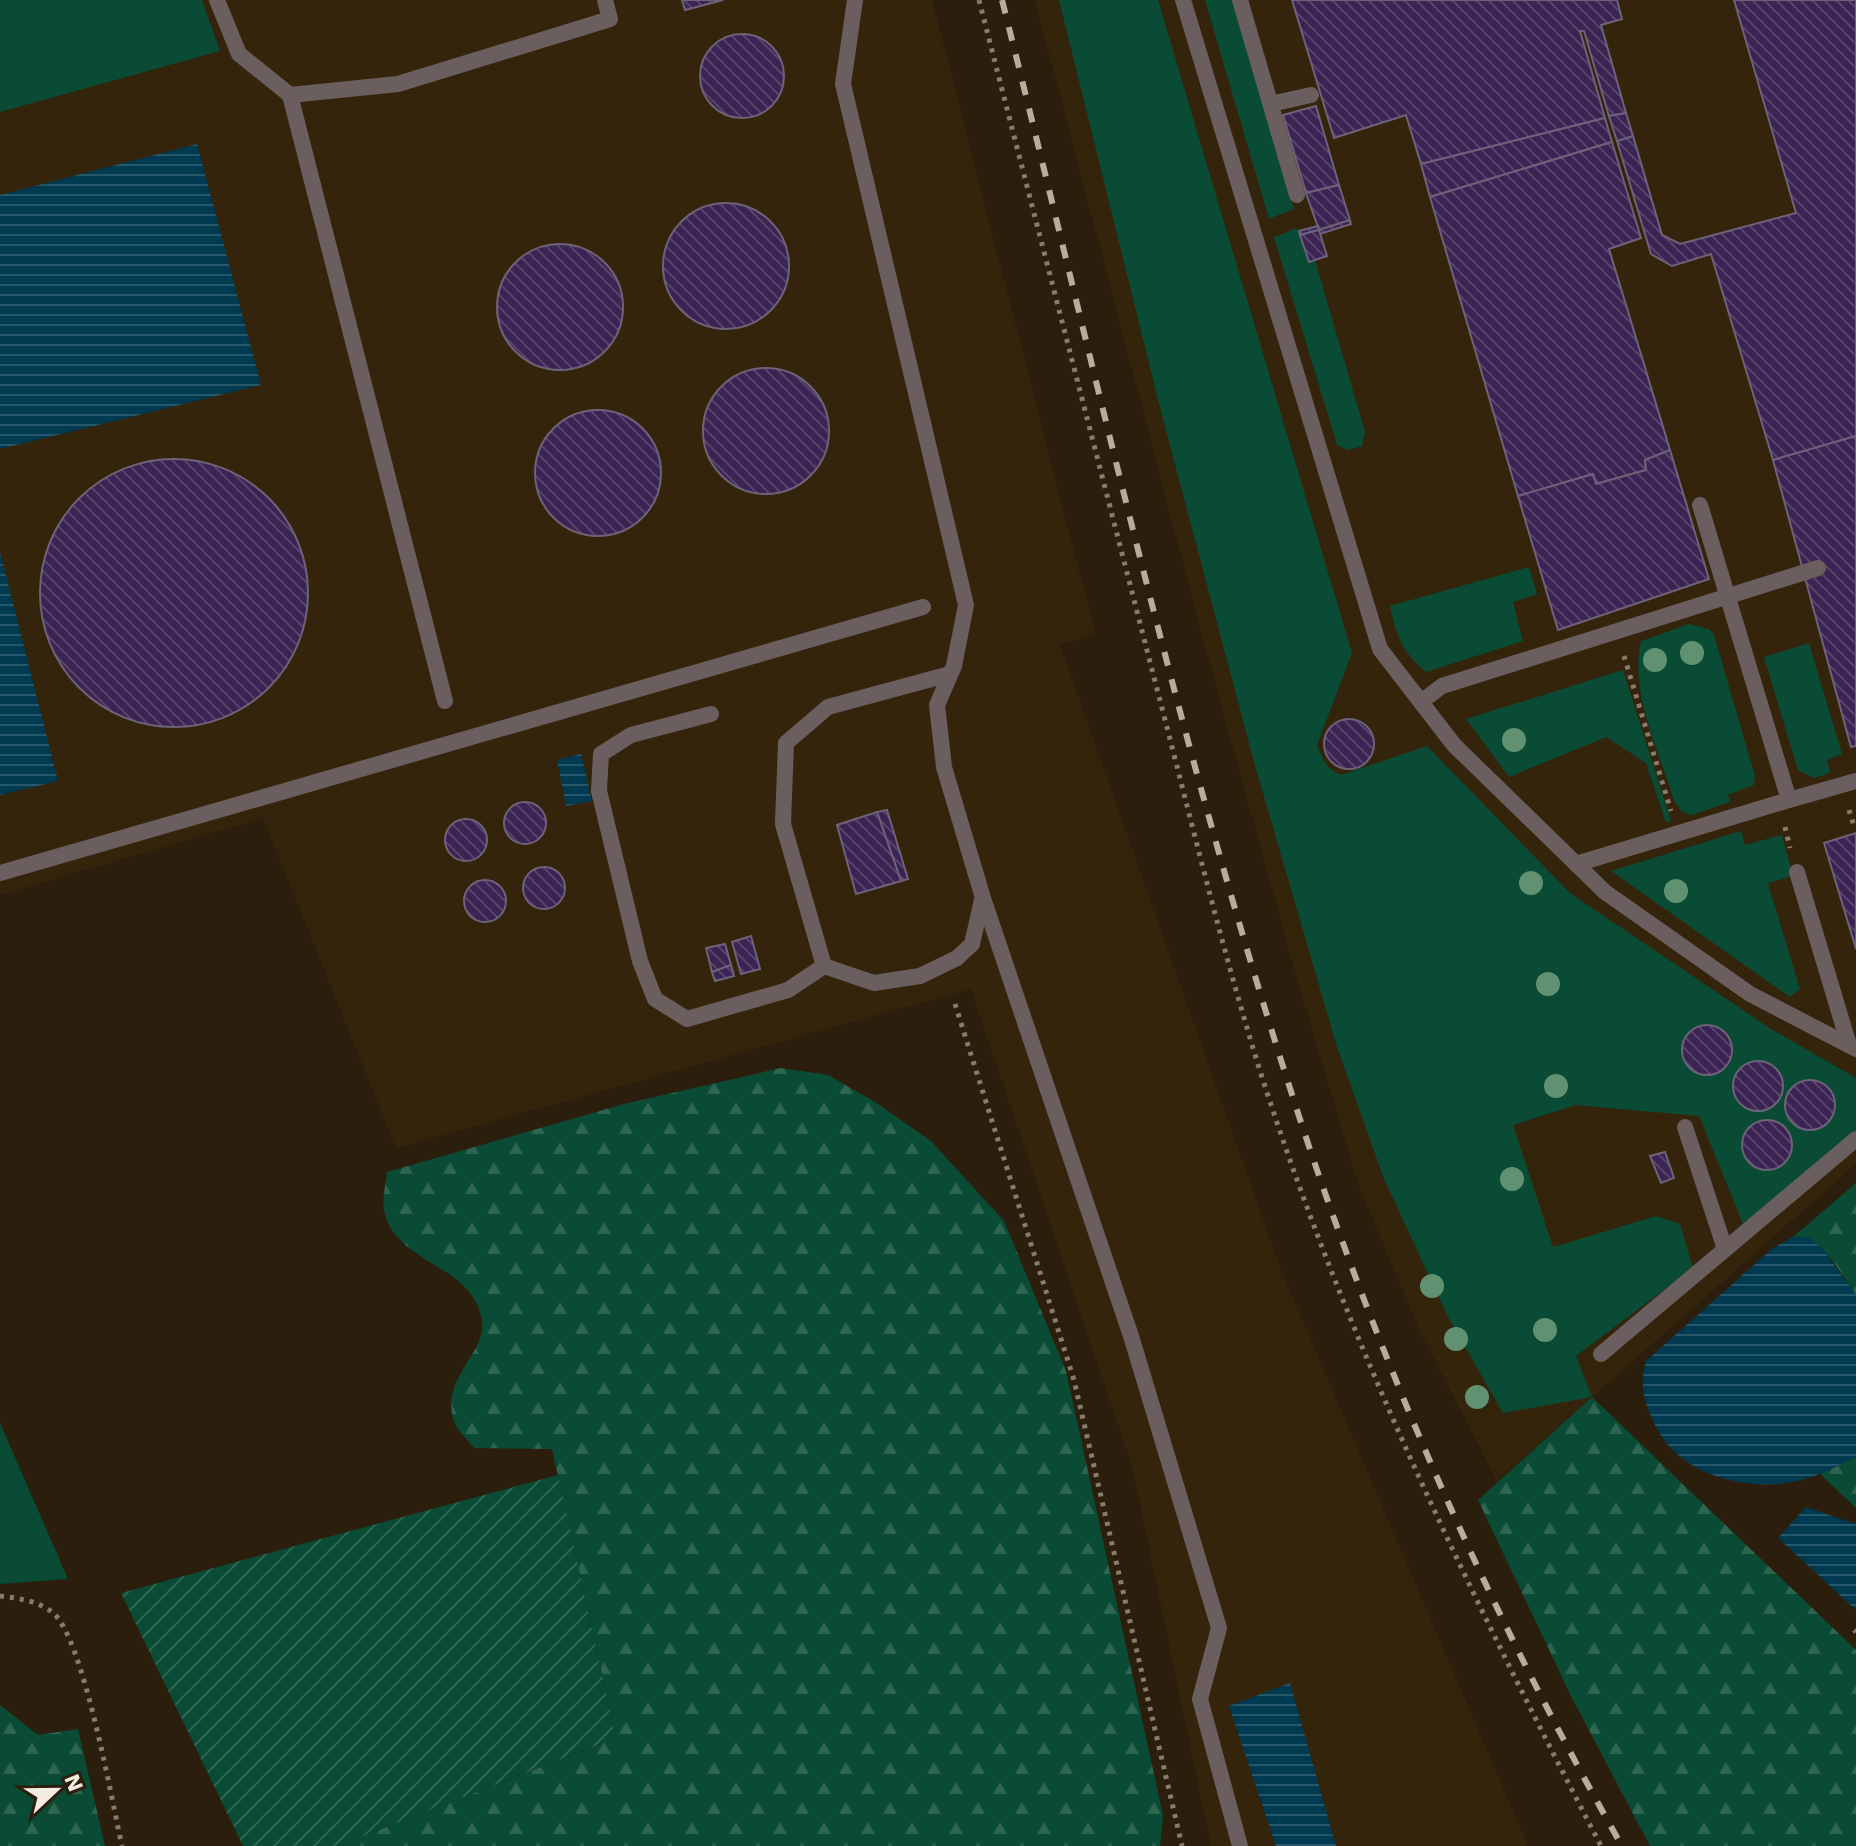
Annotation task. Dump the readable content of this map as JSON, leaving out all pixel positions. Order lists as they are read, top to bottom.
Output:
{
  "north": "right"
}
